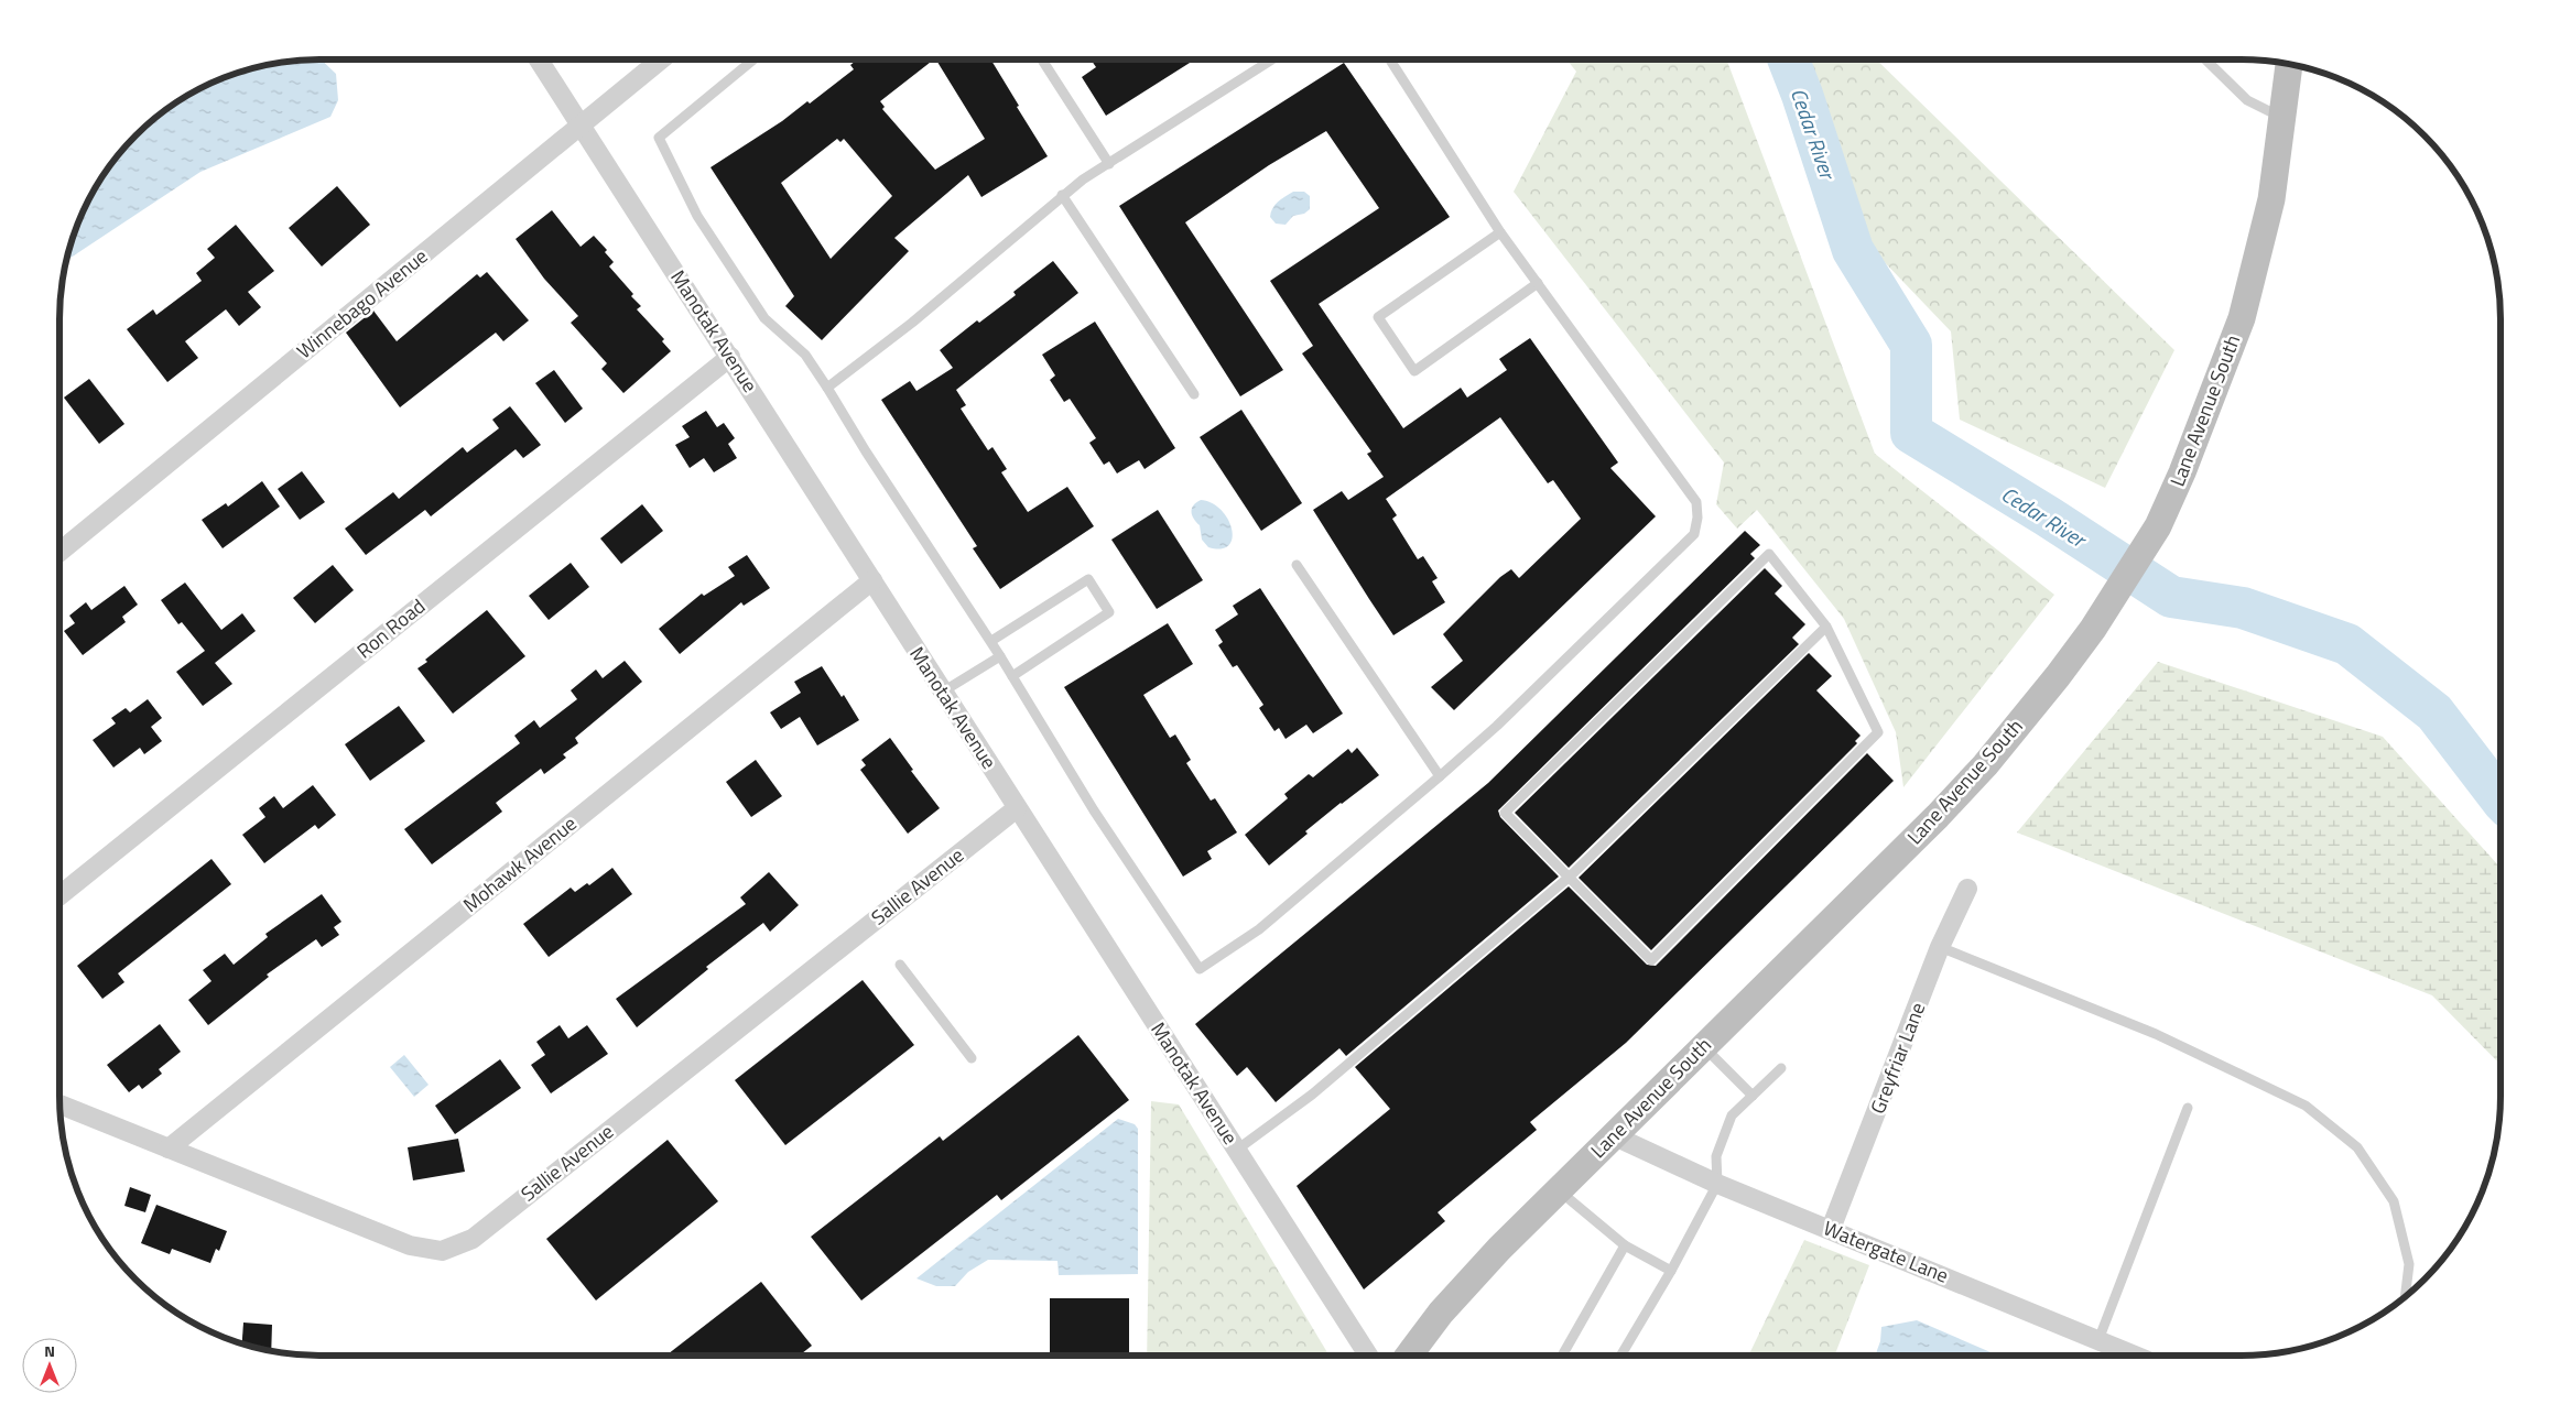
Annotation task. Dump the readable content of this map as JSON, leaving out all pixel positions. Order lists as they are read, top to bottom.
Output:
{
  "streets": {
    "main road": ["Lane Avenue South"],
    "street": [
      "Winnebago Avenue",
      "Manotak Avenue",
      "Ron Road",
      "Mohawk Avenue",
      "Sallie Avenue",
      "Greyfriar Lane",
      "Watergate Lane"
    ]
  },
  "crossings": [
    ["Winnebago Avenue", "Manotak Avenue"],
    ["Manotak Avenue", "Ron Road"],
    ["Manotak Avenue", "Mohawk Avenue"],
    ["Manotak Avenue", "Sallie Avenue"],
    ["Lane Avenue South", "Watergate Lane"],
    ["Mohawk Avenue", "Sallie Avenue"],
    ["Greyfriar Lane", "Watergate Lane"]
  ],
  "water": ["Cedar River"],
  "north": "top"
}
